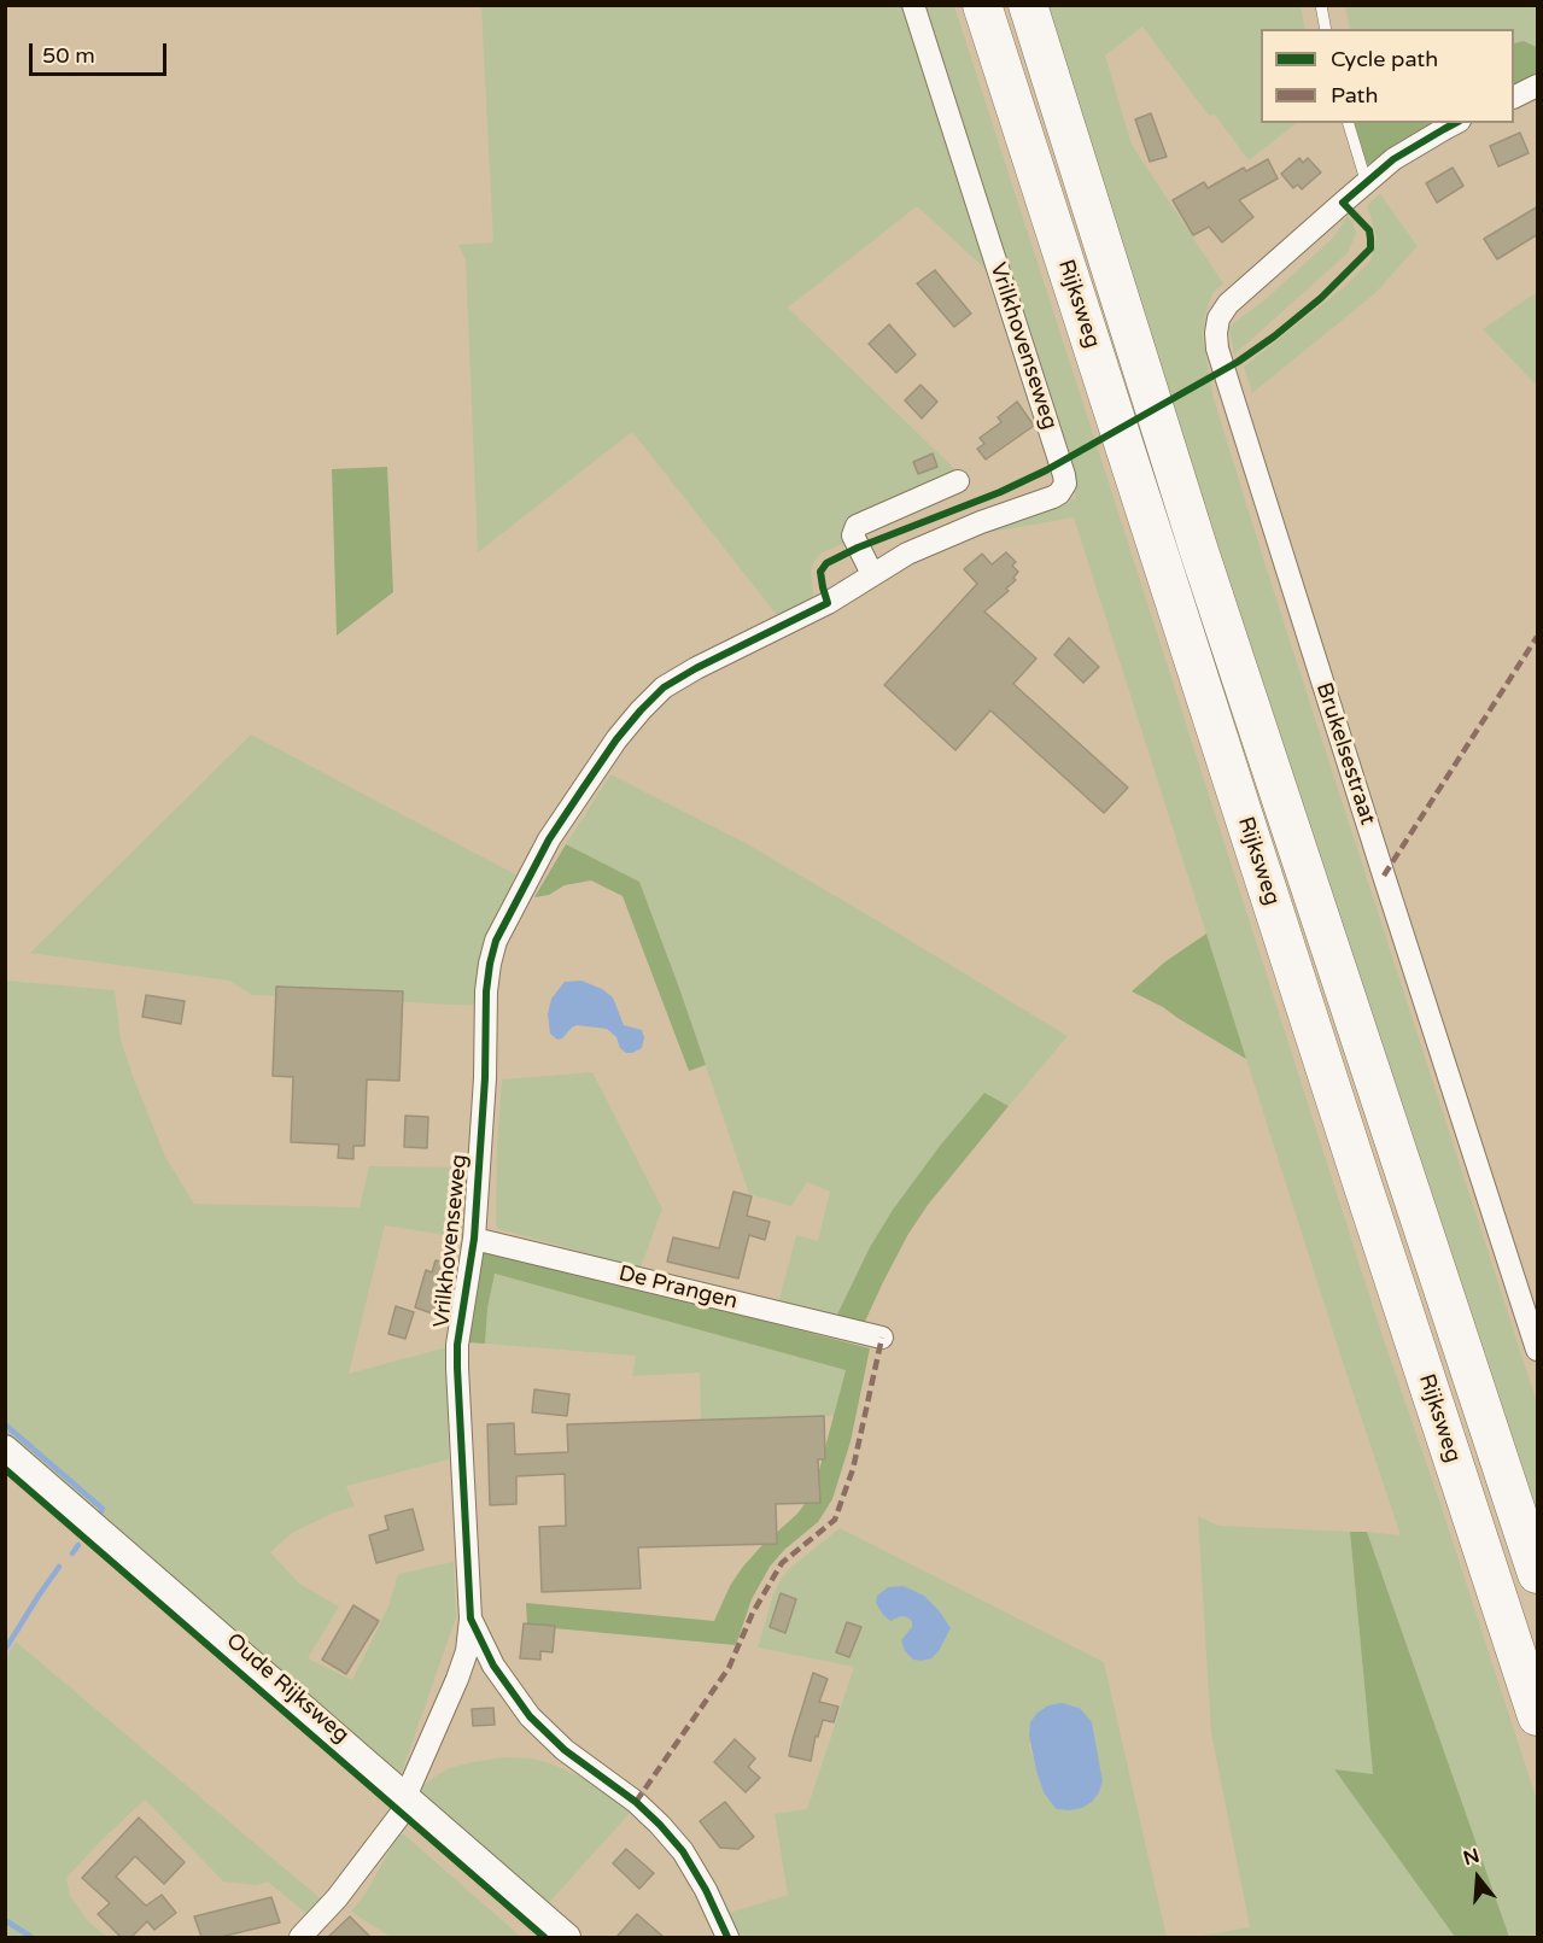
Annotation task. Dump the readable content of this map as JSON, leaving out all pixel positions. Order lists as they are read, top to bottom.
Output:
{
  "streets": {
    "highway": ["Rijksweg"],
    "street": [
      "Vrilkhovenseweg",
      "Brukelsestraat",
      "De Prangen",
      "Oude Rijksweg"
    ]
  },
  "crossings": [
    ["Vrilkhovenseweg", "De Prangen"]
  ],
  "legend": ["Cycle path", "Path"],
  "scale_bar": "50 m",
  "north": "top"
}
